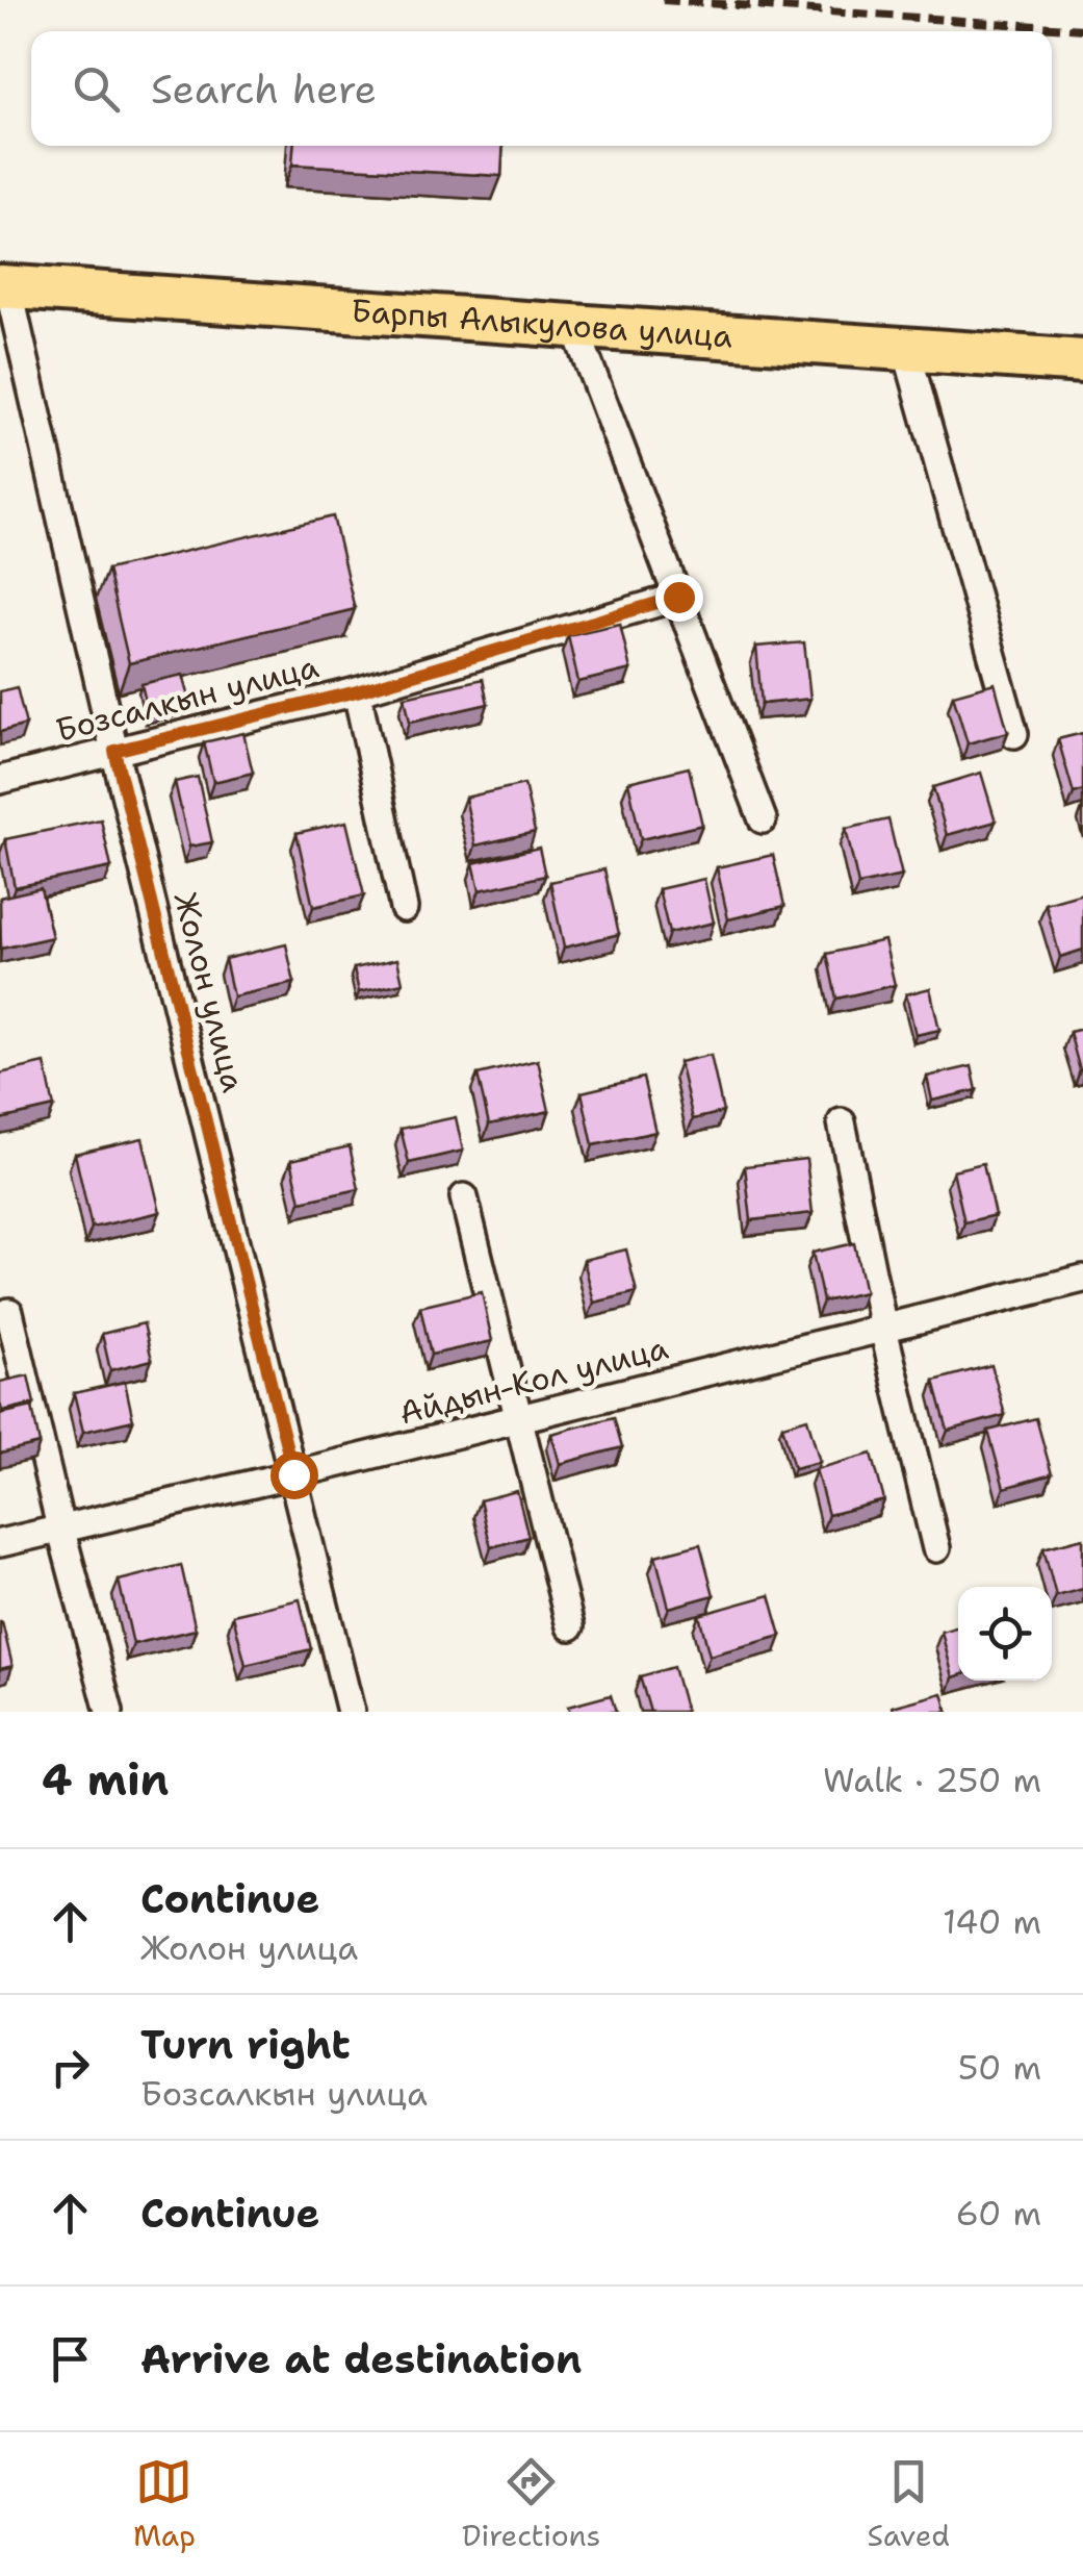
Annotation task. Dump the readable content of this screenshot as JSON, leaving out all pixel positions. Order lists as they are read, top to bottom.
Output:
{
  "streets": {
    "main road": ["Барпы Алыкулова улица"],
    "street": ["Бозсалкын улица", "Жолон улица", "Айдын-Кол улица"]
  },
  "crossings": [
    ["Барпы Алыкулова улица", "Жолон улица"],
    ["Бозсалкын улица", "Жолон улица"],
    ["Жолон улица", "Айдын-Кол улица"]
  ],
  "page": {
    "search": "Search here",
    "heading": ["4 min", "Walk · 250 m"],
    "list": [
      ["Continue", "Жолон улица", "140 m"],
      ["Turn right", "Бозсалкын улица", "50 m"],
      ["Continue", "60 m"],
      "Arrive at destination"
    ],
    "nav": ["Map", "Directions", "Saved"]
  }
}
